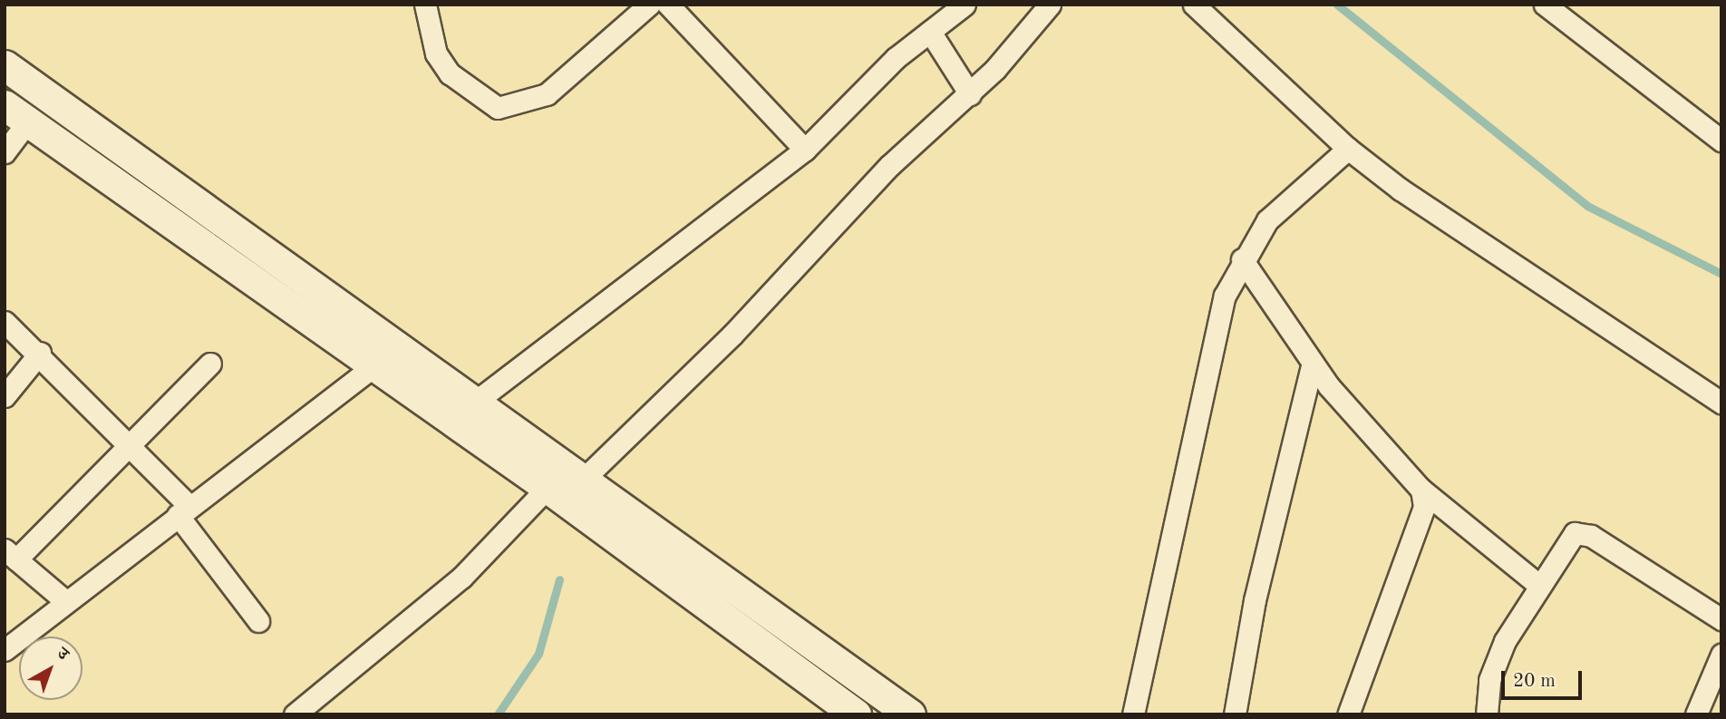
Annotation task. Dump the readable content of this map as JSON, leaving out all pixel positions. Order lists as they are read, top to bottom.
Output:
{
  "scale_bar": "20 m",
  "north": "top right"
}
